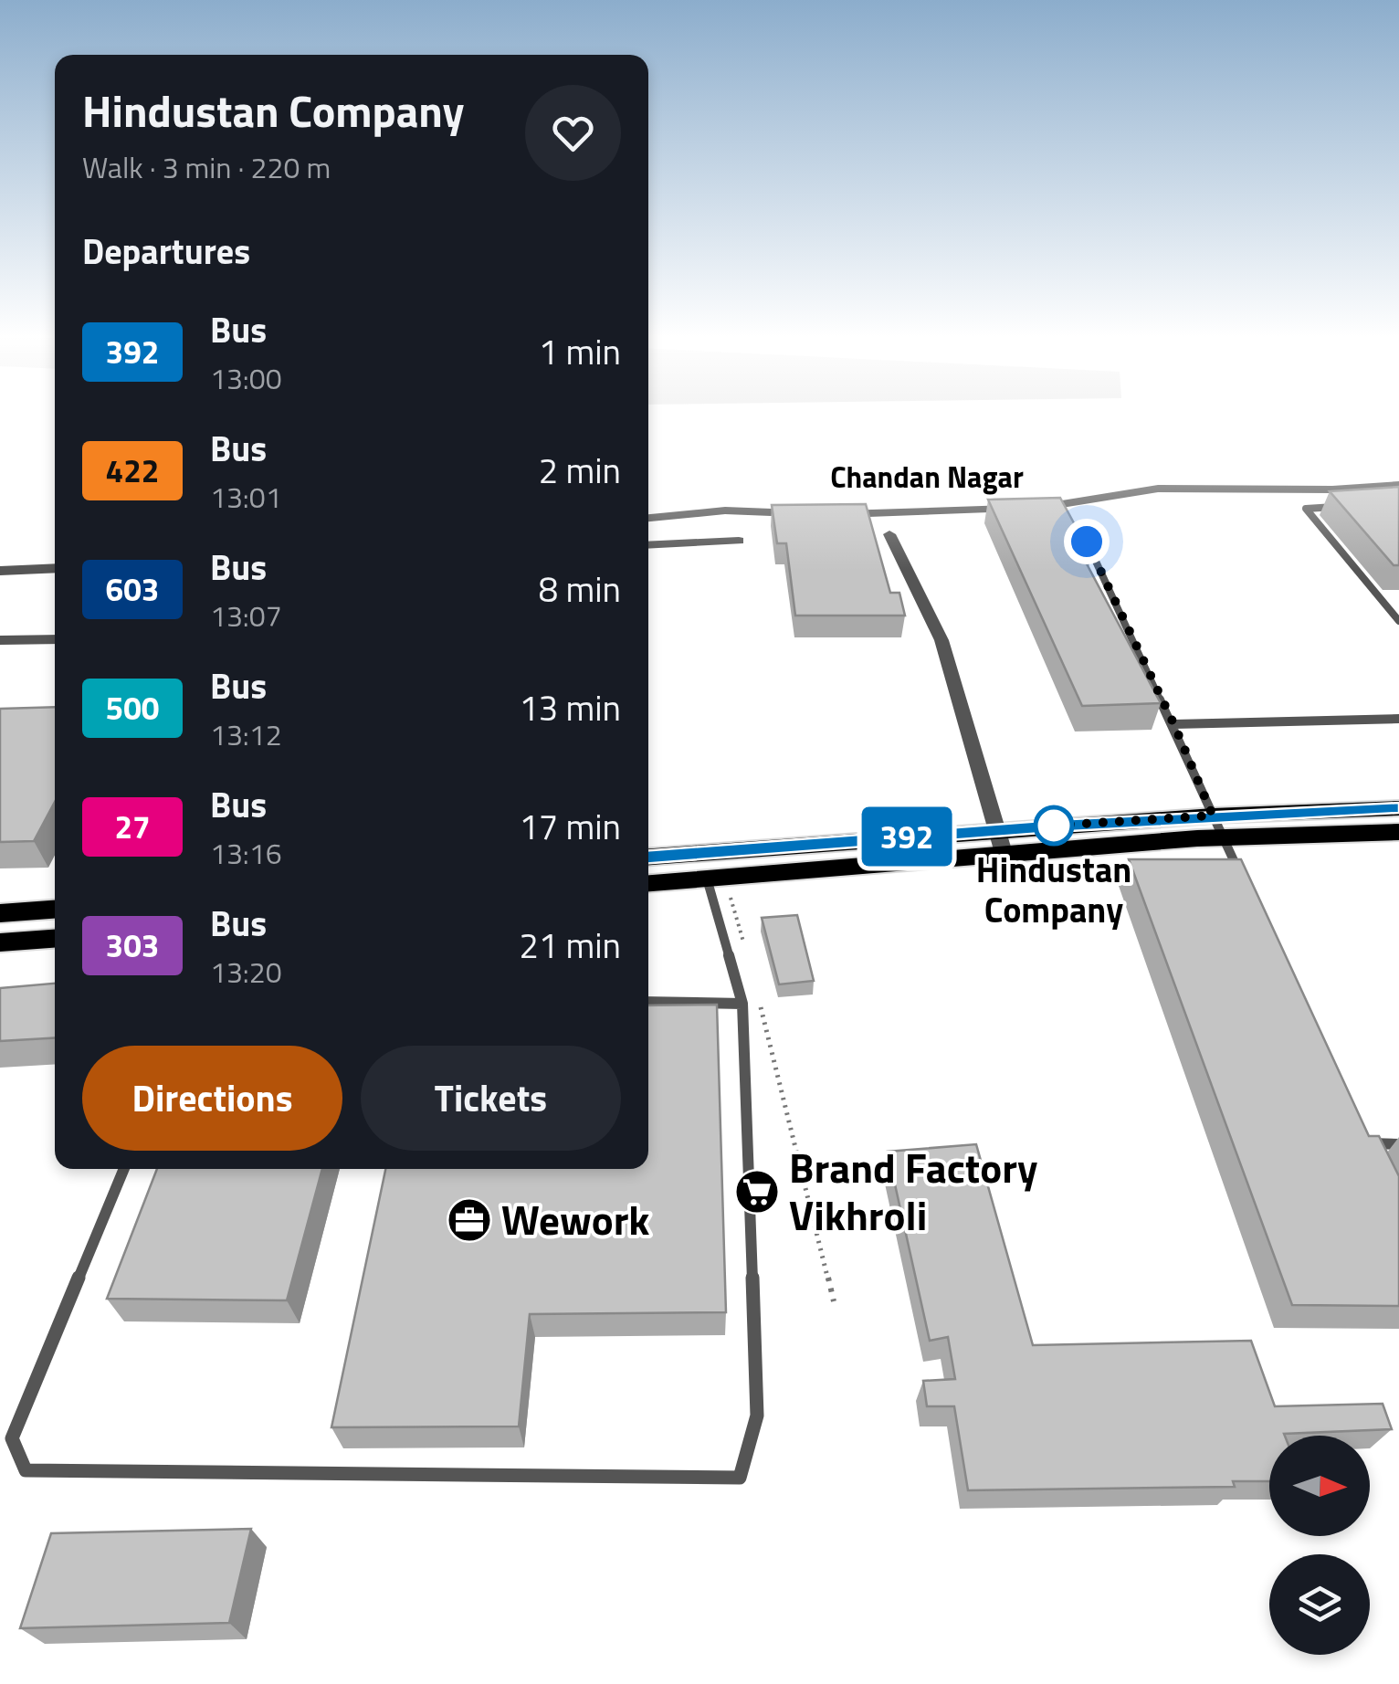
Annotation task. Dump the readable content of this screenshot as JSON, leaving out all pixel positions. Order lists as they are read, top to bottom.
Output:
{
  "districts": ["Chandan Nagar"],
  "places": {
    "other": ["Hindustan Company"],
    "supermarket": ["Brand Factory Vikhroli"],
    "office": ["Wework"]
  },
  "lines": ["bus line 392"],
  "north": "right",
  "page": {
    "on_map": "392",
    "heading": [
      ["Hindustan Company", "Walk · 3 min · 220 m"],
      "Departures"
    ],
    "list": [
      {
        "mark": "392",
        "name": "Bus",
        "note": "13:00",
        "value": "1 min"
      },
      {
        "mark": "422",
        "name": "Bus",
        "note": "13:01",
        "value": "2 min"
      },
      {
        "mark": "603",
        "name": "Bus",
        "note": "13:07",
        "value": "8 min"
      },
      {
        "mark": "500",
        "name": "Bus",
        "note": "13:12",
        "value": "13 min"
      },
      {
        "mark": "27",
        "name": "Bus",
        "note": "13:16",
        "value": "17 min"
      },
      {
        "mark": "303",
        "name": "Bus",
        "note": "13:20",
        "value": "21 min"
      }
    ],
    "buttons": ["Directions", "Tickets"]
  }
}
